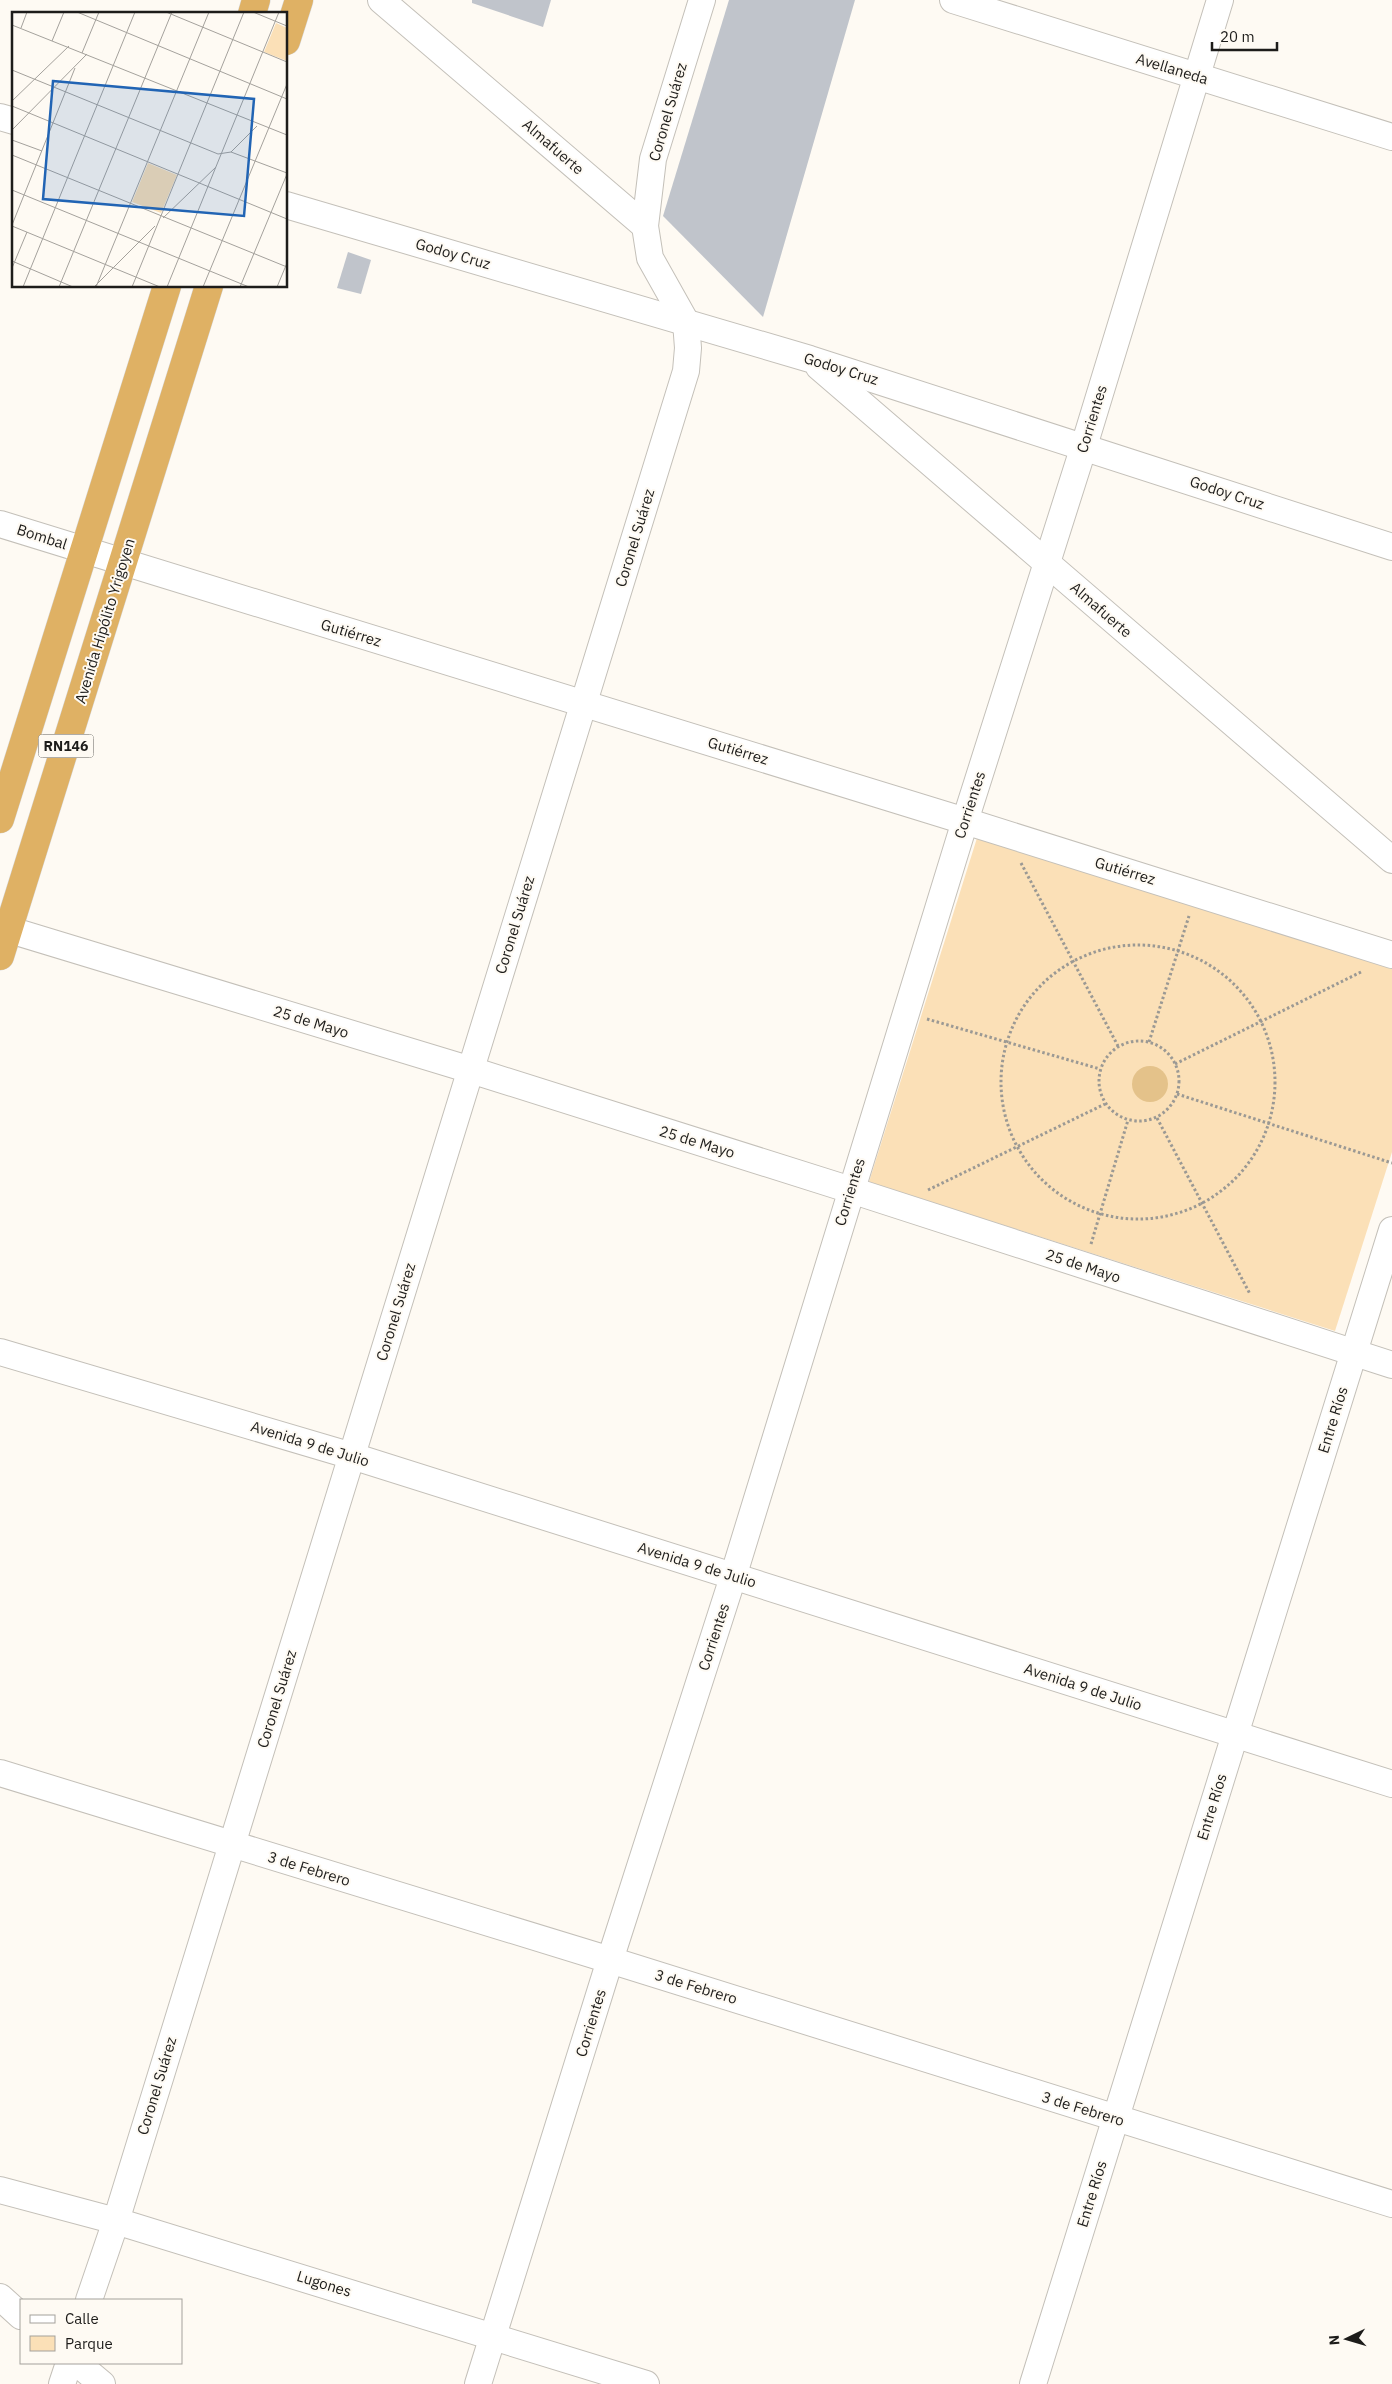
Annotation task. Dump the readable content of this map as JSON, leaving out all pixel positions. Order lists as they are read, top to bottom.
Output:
{
  "streets": {
    "highway": ["Avenida Hipólito Yrigoyen", "RN146"],
    "street": [
      "Avellaneda",
      "Coronel Suárez",
      "Almafuerte",
      "Godoy Cruz",
      "Corrientes",
      "Bombal",
      "Gutiérrez",
      "25 de Mayo",
      "Entre Ríos",
      "Avenida 9 de Julio",
      "3 de Febrero",
      "Lugones"
    ]
  },
  "crossings": [
    ["Avellaneda", "Corrientes"],
    ["Coronel Suárez", "Almafuerte"],
    ["Coronel Suárez", "Godoy Cruz"],
    ["Coronel Suárez", "Gutiérrez"],
    ["Coronel Suárez", "25 de Mayo"],
    ["Coronel Suárez", "Avenida 9 de Julio"],
    ["Coronel Suárez", "3 de Febrero"],
    ["Coronel Suárez", "Lugones"],
    ["Almafuerte", "Godoy Cruz"],
    ["Almafuerte", "Corrientes"],
    ["Godoy Cruz", "Corrientes"],
    ["Corrientes", "Gutiérrez"],
    ["Corrientes", "25 de Mayo"],
    ["Corrientes", "Avenida 9 de Julio"],
    ["Corrientes", "3 de Febrero"],
    ["Corrientes", "Lugones"],
    ["Bombal", "Gutiérrez"],
    ["Bombal", "RN146"],
    ["Avenida Hipólito Yrigoyen", "Gutiérrez"],
    ["Avenida Hipólito Yrigoyen", "25 de Mayo"],
    ["Gutiérrez", "RN146"],
    ["25 de Mayo", "Entre Ríos"],
    ["Entre Ríos", "Avenida 9 de Julio"],
    ["Entre Ríos", "3 de Febrero"]
  ],
  "legend": ["Calle", "Parque"],
  "scale_bar": "20 m",
  "north": "left"
}
